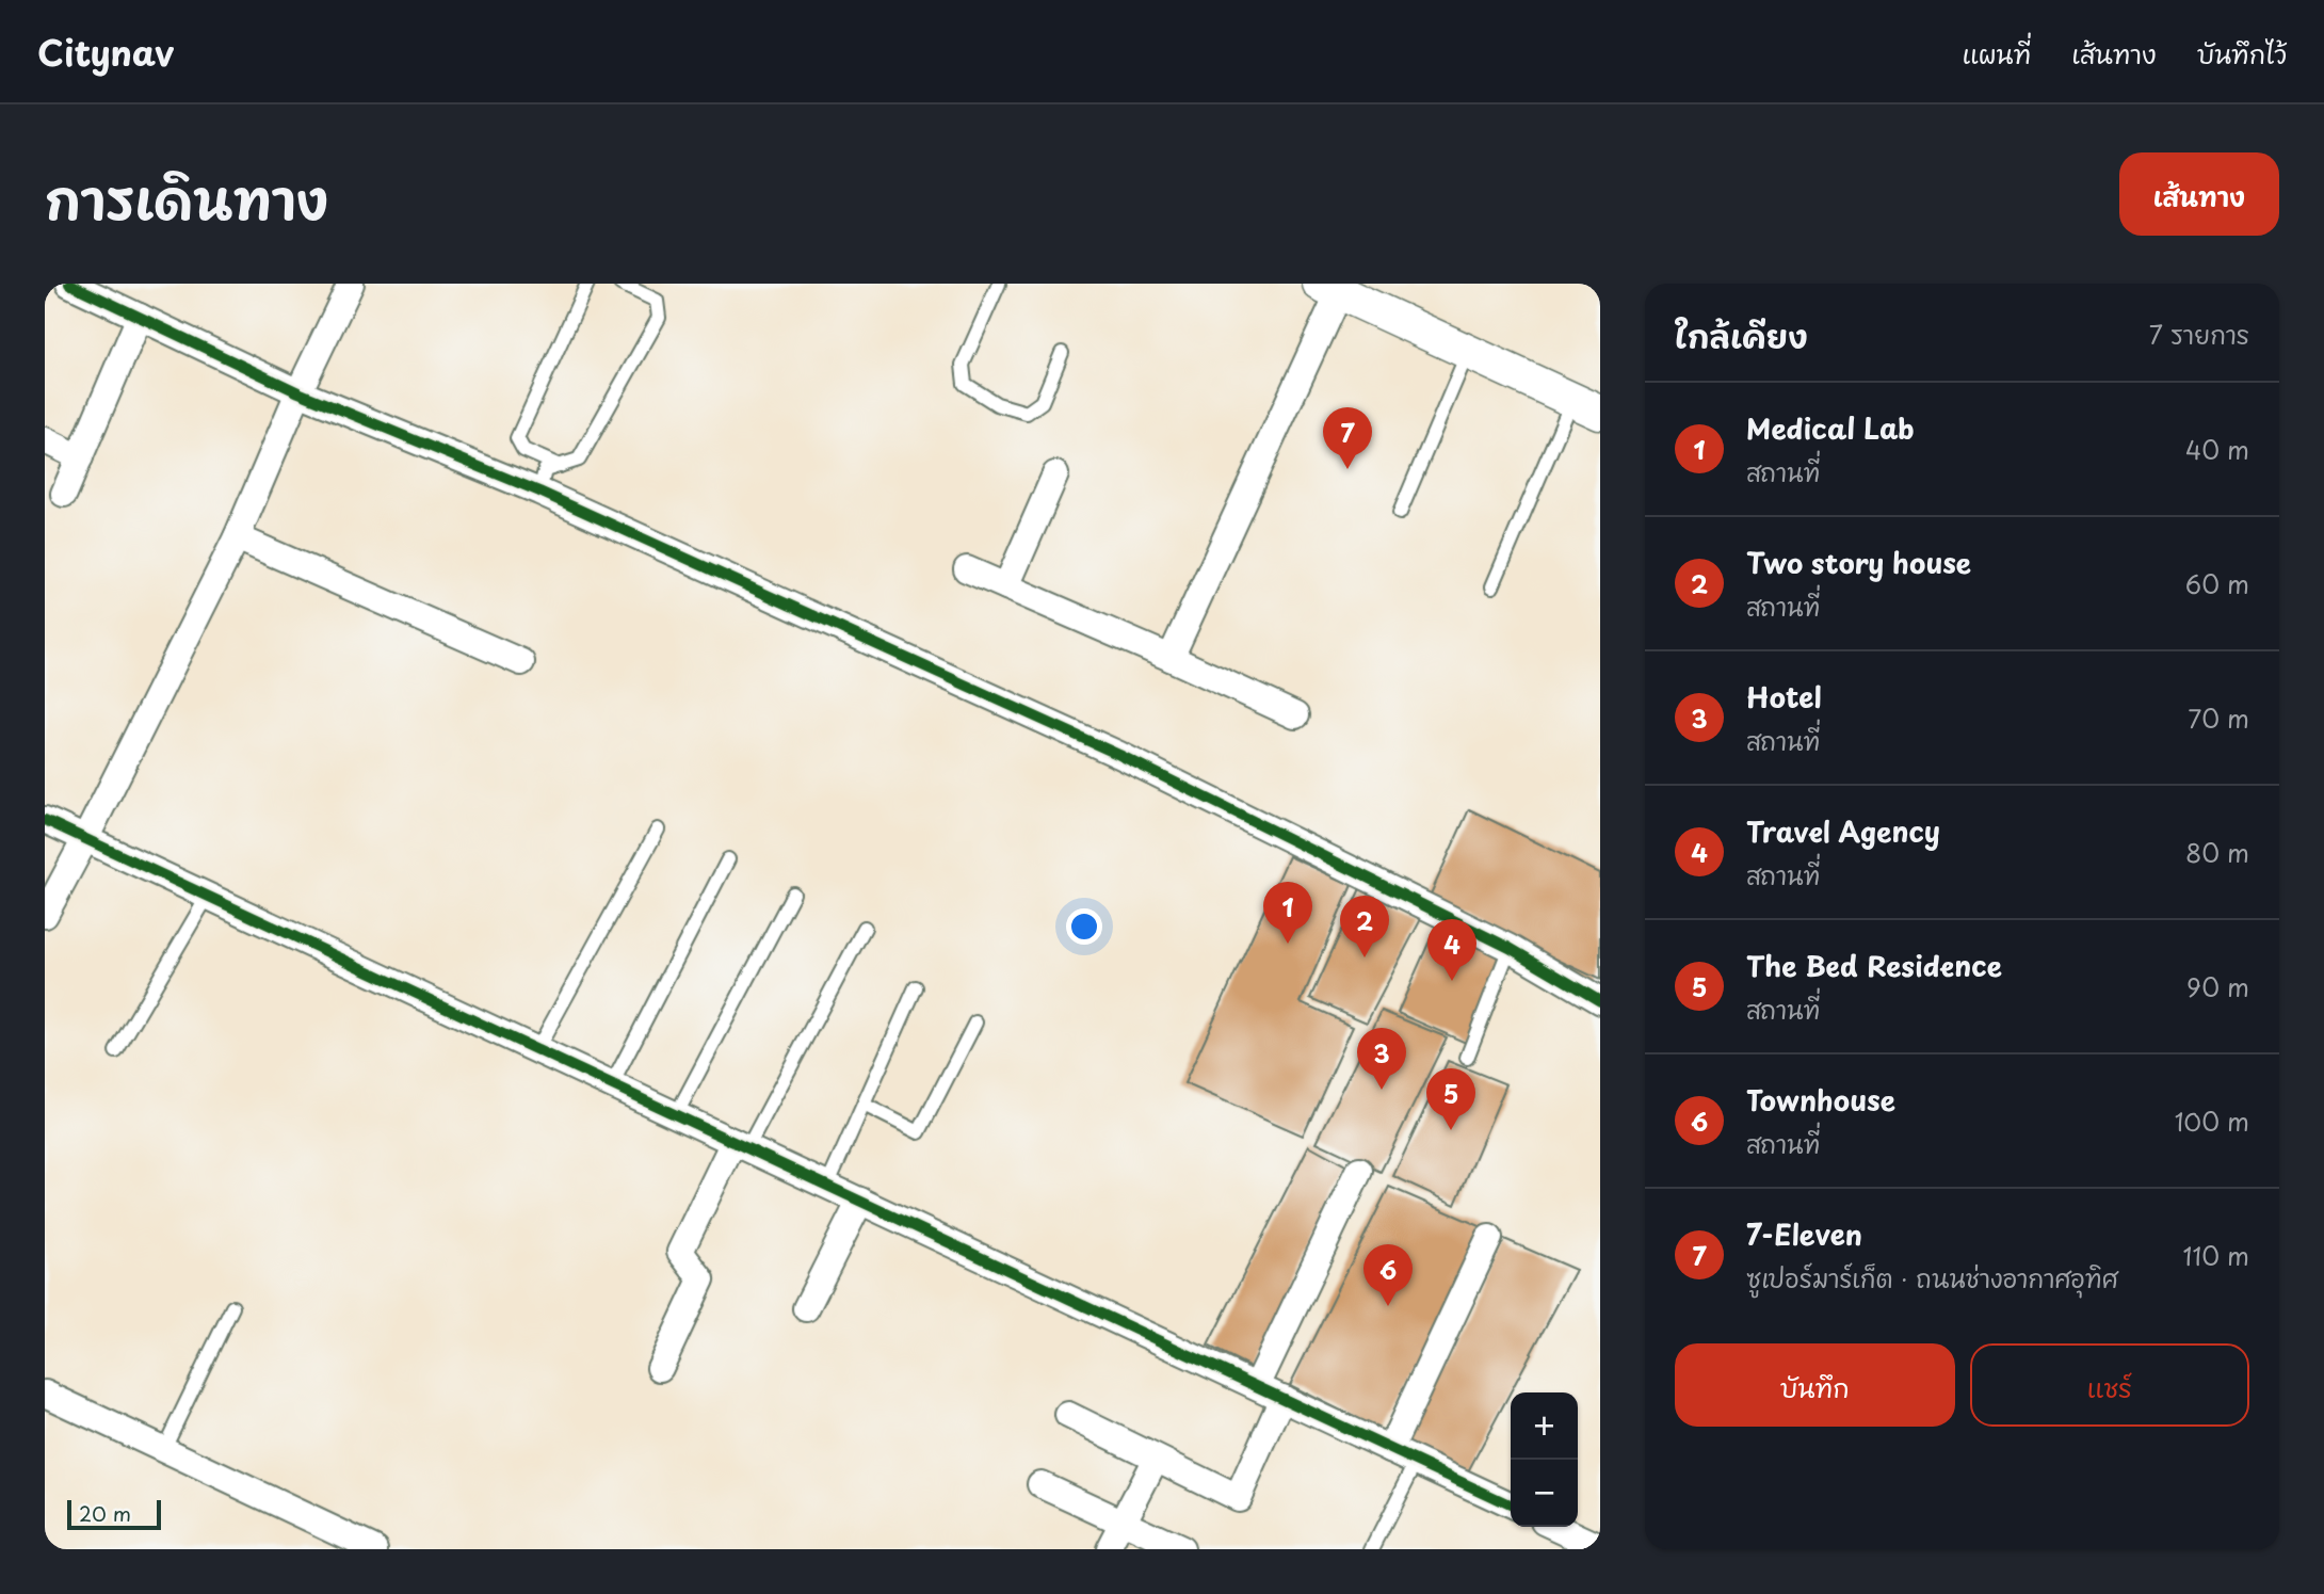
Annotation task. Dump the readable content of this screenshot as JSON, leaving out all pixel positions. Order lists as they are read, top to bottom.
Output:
{
  "scale_bar": "20 m",
  "page": {
    "header": "Citynav",
    "nav": ["แผนที่", "เส้นทาง", "บันทึกไว้"],
    "title": "การเดินทาง",
    "buttons": [
      "เส้นทาง",
      ["บันทึก", "แชร์"]
    ],
    "heading": ["ใกล้เคียง", "7 รายการ"],
    "list": [
      {
        "mark": "1",
        "name": "Medical Lab",
        "note": "สถานที่",
        "value": "40 m"
      },
      {
        "mark": "2",
        "name": "Two story house",
        "note": "สถานที่",
        "value": "60 m"
      },
      {
        "mark": "3",
        "name": "Hotel",
        "note": "สถานที่",
        "value": "70 m"
      },
      {
        "mark": "4",
        "name": "Travel Agency",
        "note": "สถานที่",
        "value": "80 m"
      },
      {
        "mark": "5",
        "name": "The Bed Residence",
        "note": "สถานที่",
        "value": "90 m"
      },
      {
        "mark": "6",
        "name": "Townhouse",
        "note": "สถานที่",
        "value": "100 m"
      },
      {
        "mark": "7",
        "name": "7-Eleven",
        "note": "ซูเปอร์มาร์เก็ต · ถนนช่างอากาศอุทิศ",
        "value": "110 m"
      }
    ],
    "pins": [
      "7",
      "1",
      "2",
      "4",
      "3",
      "5",
      "6"
    ],
    "map_buttons": ["+", "−"],
    "scale": "20 m"
  }
}
